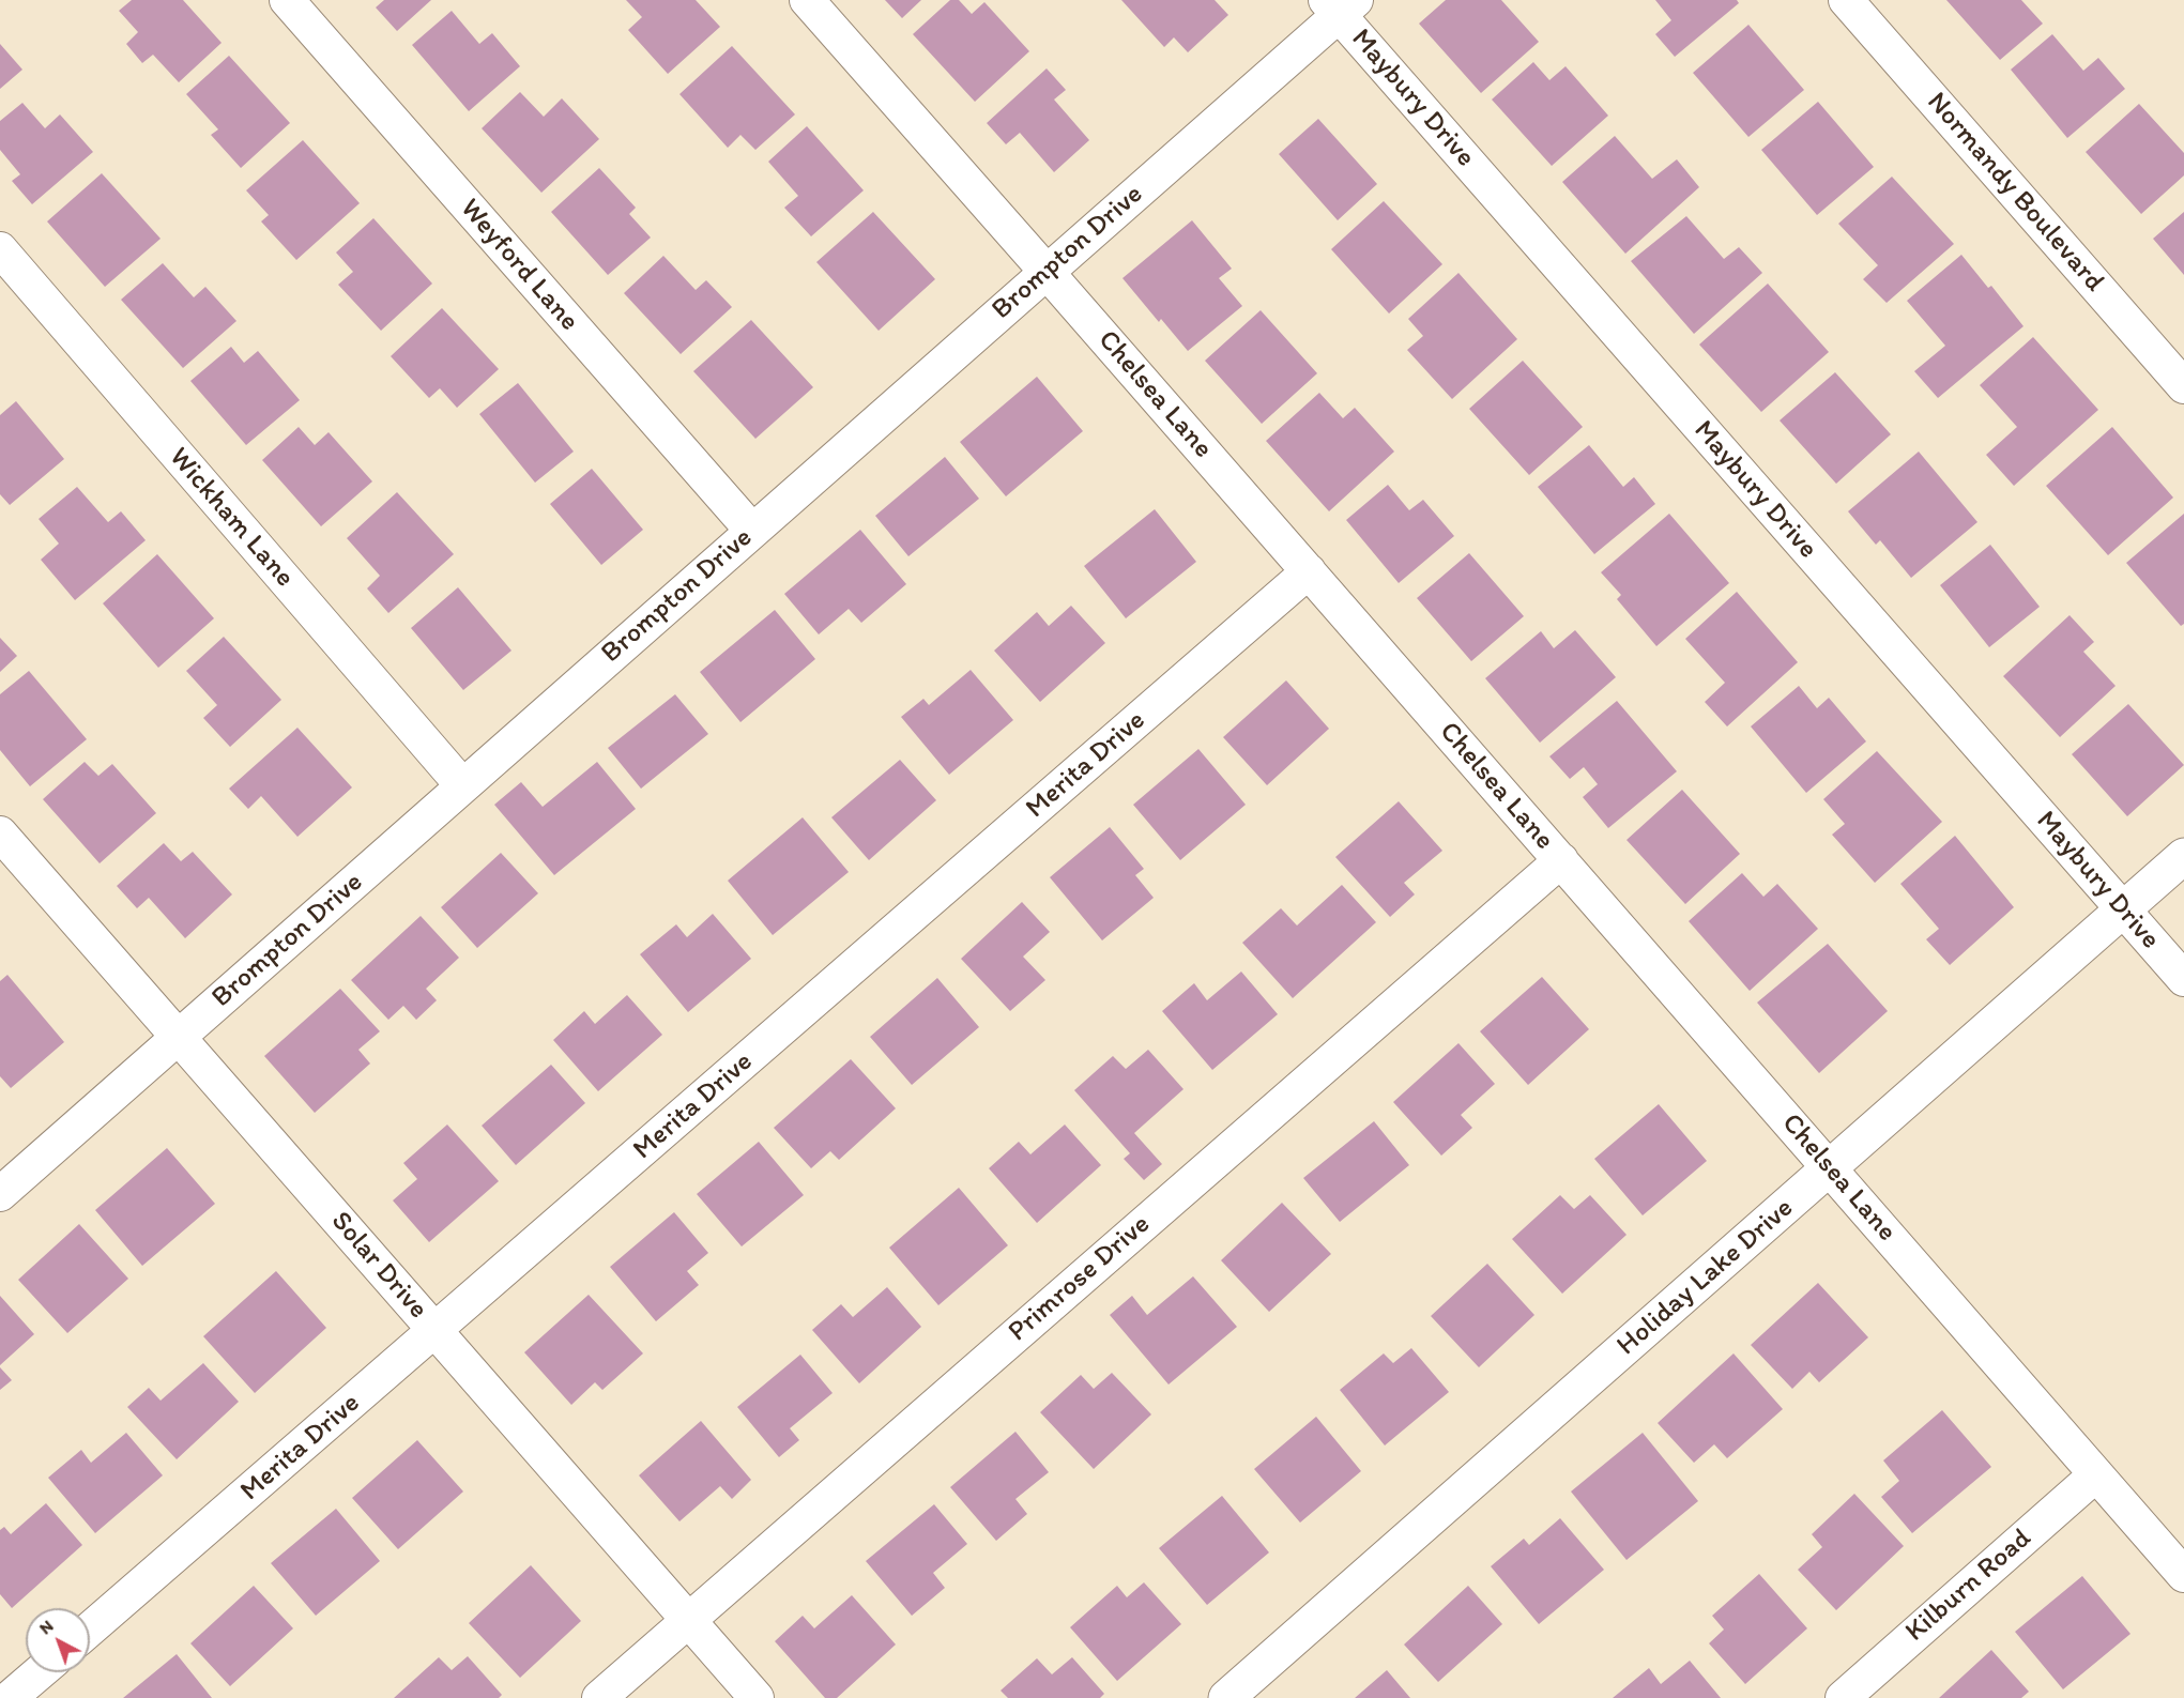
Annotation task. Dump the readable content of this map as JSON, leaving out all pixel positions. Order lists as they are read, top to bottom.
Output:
{
  "streets": {
    "street": [
      "Maybury Drive",
      "Normandy Boulevard",
      "Brompton Drive",
      "Weyford Lane",
      "Chelsea Lane",
      "Wickham Lane",
      "Merita Drive",
      "Solar Drive",
      "Holiday Lake Drive",
      "Primrose Drive",
      "Kilburn Road"
    ]
  },
  "crossings": [
    ["Maybury Drive", "Brompton Drive"],
    ["Maybury Drive", "Holiday Lake Drive"],
    ["Brompton Drive", "Weyford Lane"],
    ["Brompton Drive", "Chelsea Lane"],
    ["Brompton Drive", "Wickham Lane"],
    ["Brompton Drive", "Solar Drive"],
    ["Chelsea Lane", "Merita Drive"],
    ["Chelsea Lane", "Holiday Lake Drive"],
    ["Chelsea Lane", "Primrose Drive"],
    ["Chelsea Lane", "Kilburn Road"],
    ["Merita Drive", "Solar Drive"],
    ["Solar Drive", "Primrose Drive"]
  ],
  "north": "top left"
}
